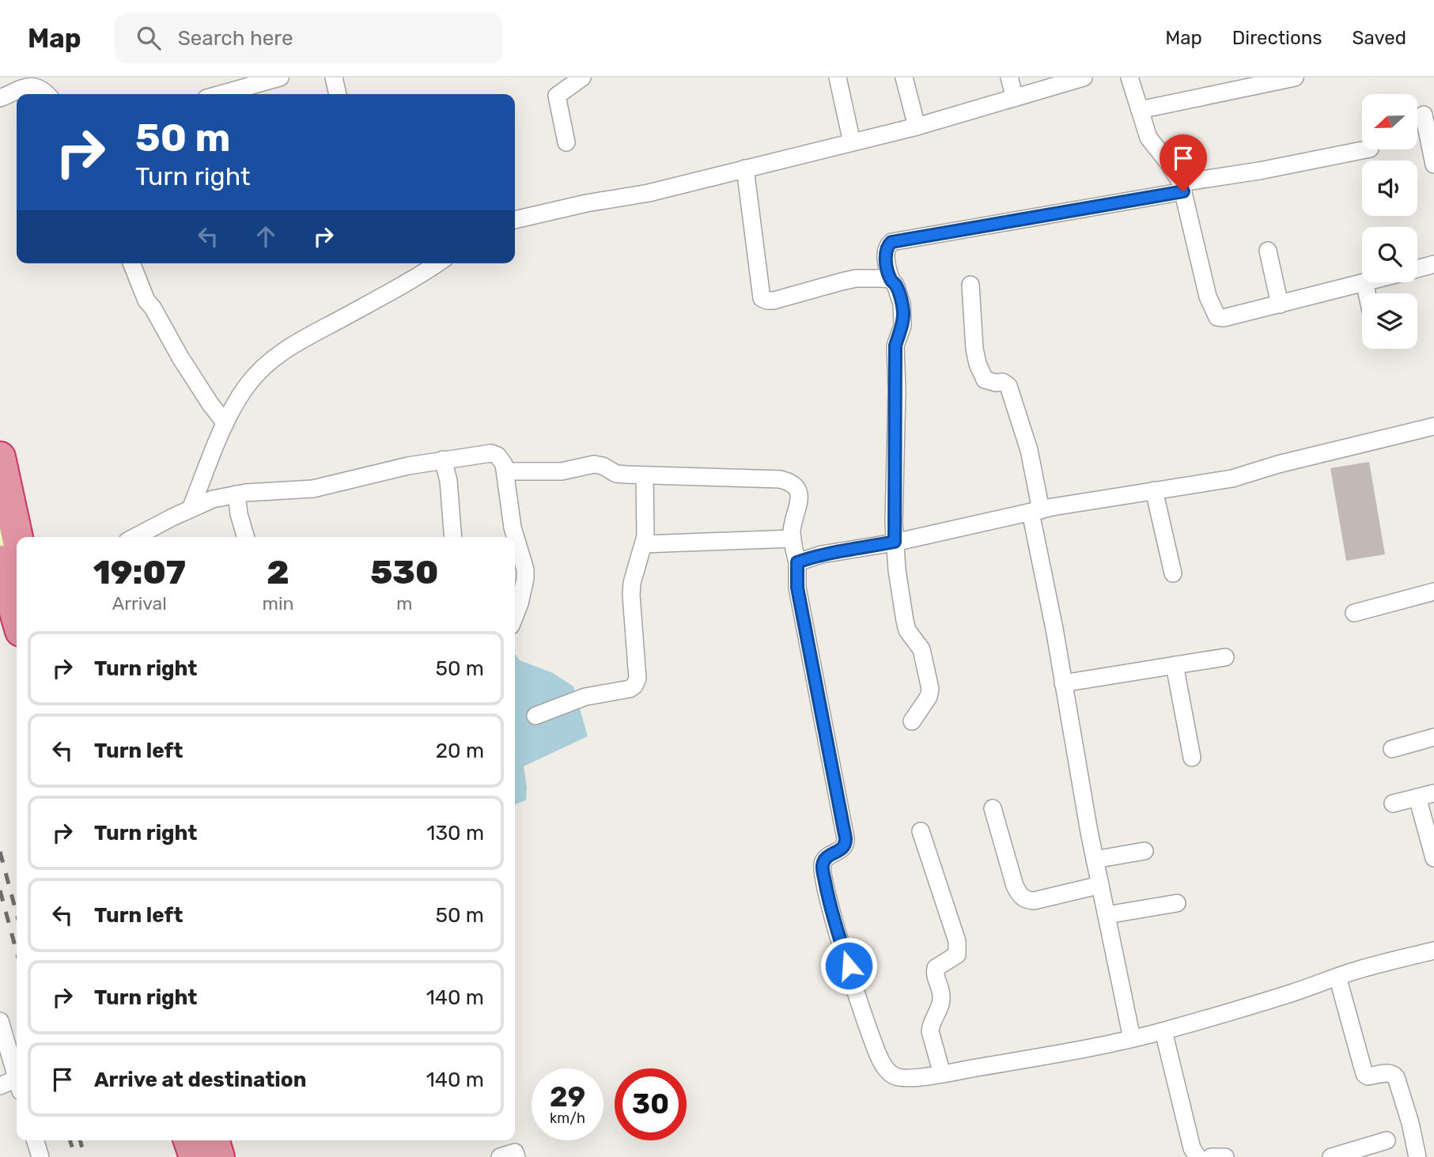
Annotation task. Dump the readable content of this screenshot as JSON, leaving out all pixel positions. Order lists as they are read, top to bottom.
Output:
{
  "north": "left",
  "page": {
    "header": "Map",
    "search": "Search here",
    "nav": ["Map", "Directions", "Saved"],
    "turn": ["50 m", "Turn right"],
    "eta": [
      "19:07",
      "Arrival",
      "2",
      "min",
      "530",
      "m"
    ],
    "list": [
      {
        "name": "Turn right",
        "value": "50 m"
      },
      {
        "name": "Turn left",
        "value": "20 m"
      },
      {
        "name": "Turn right",
        "value": "130 m"
      },
      {
        "name": "Turn left",
        "value": "50 m"
      },
      {
        "name": "Turn right",
        "value": "140 m"
      },
      {
        "name": "Arrive at destination",
        "value": "140 m"
      }
    ],
    "speed": "29 km/h",
    "limit": "30"
  }
}
